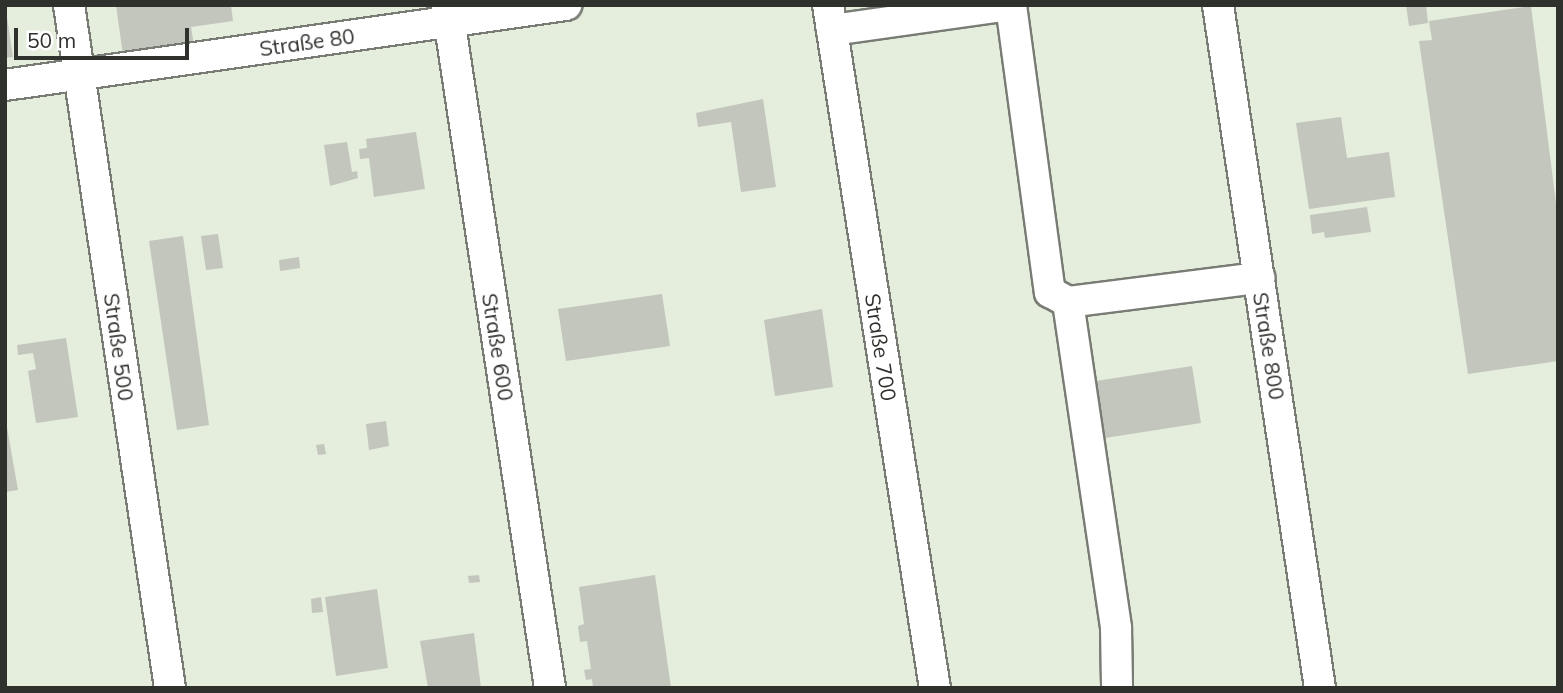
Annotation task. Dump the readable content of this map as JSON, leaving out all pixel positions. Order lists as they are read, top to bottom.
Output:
{
  "streets": {
    "lane": [
      "Straße 80",
      "Straße 800",
      "Straße 500",
      "Straße 600",
      "Straße 700"
    ]
  },
  "crossings": [
    ["Straße 80", "Straße 500"],
    ["Straße 80", "Straße 600"]
  ],
  "scale_bar": "50 m"
}
